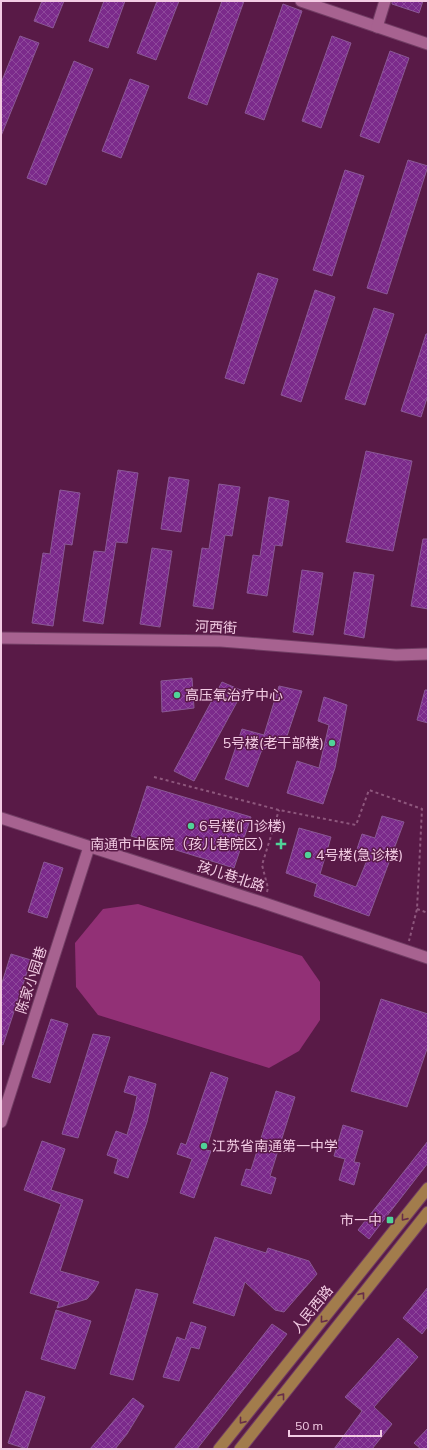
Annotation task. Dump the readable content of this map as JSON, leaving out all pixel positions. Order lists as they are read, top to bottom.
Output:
{
  "streets": {
    "main road": ["人民西路"],
    "street": ["河西街", "孩儿巷北路", "陈家小园巷"]
  },
  "crossings": [
    ["孩儿巷北路", "陈家小园巷"]
  ],
  "places": {
    "other": [
      "高压氧治疗中心",
      "5号楼(老干部楼)",
      "6号楼(门诊楼)",
      "4号楼(急诊楼)",
      "江苏省南通第一中学"
    ],
    "health": ["南通市中医院（孩儿巷院区）"],
    "transit": ["市一中"]
  },
  "scale_bar": "50 m"
}
